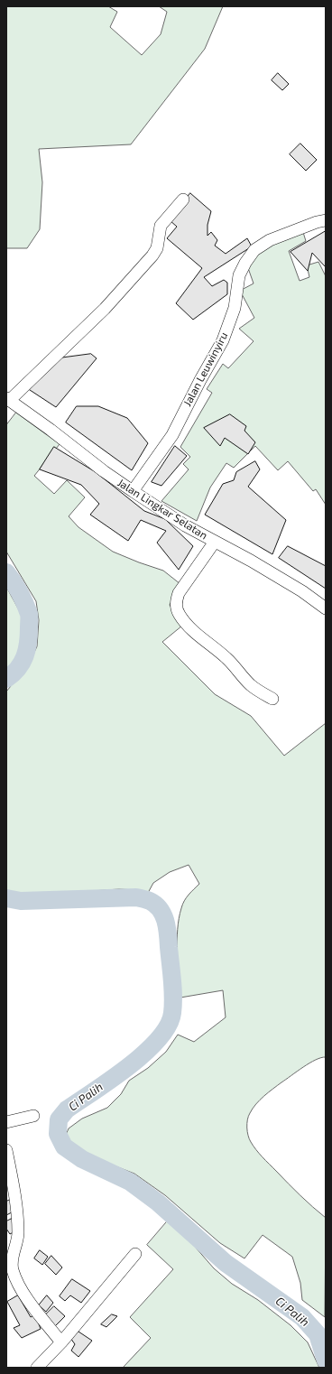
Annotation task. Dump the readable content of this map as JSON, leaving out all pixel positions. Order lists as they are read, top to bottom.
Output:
{
  "streets": {
    "street": ["Jalan Leuwinyiru", "Jalan Lingkar Selatan"]
  },
  "crossings": [
    ["Jalan Leuwinyiru", "Jalan Lingkar Selatan"]
  ],
  "water": ["Ci Palih"]
}
